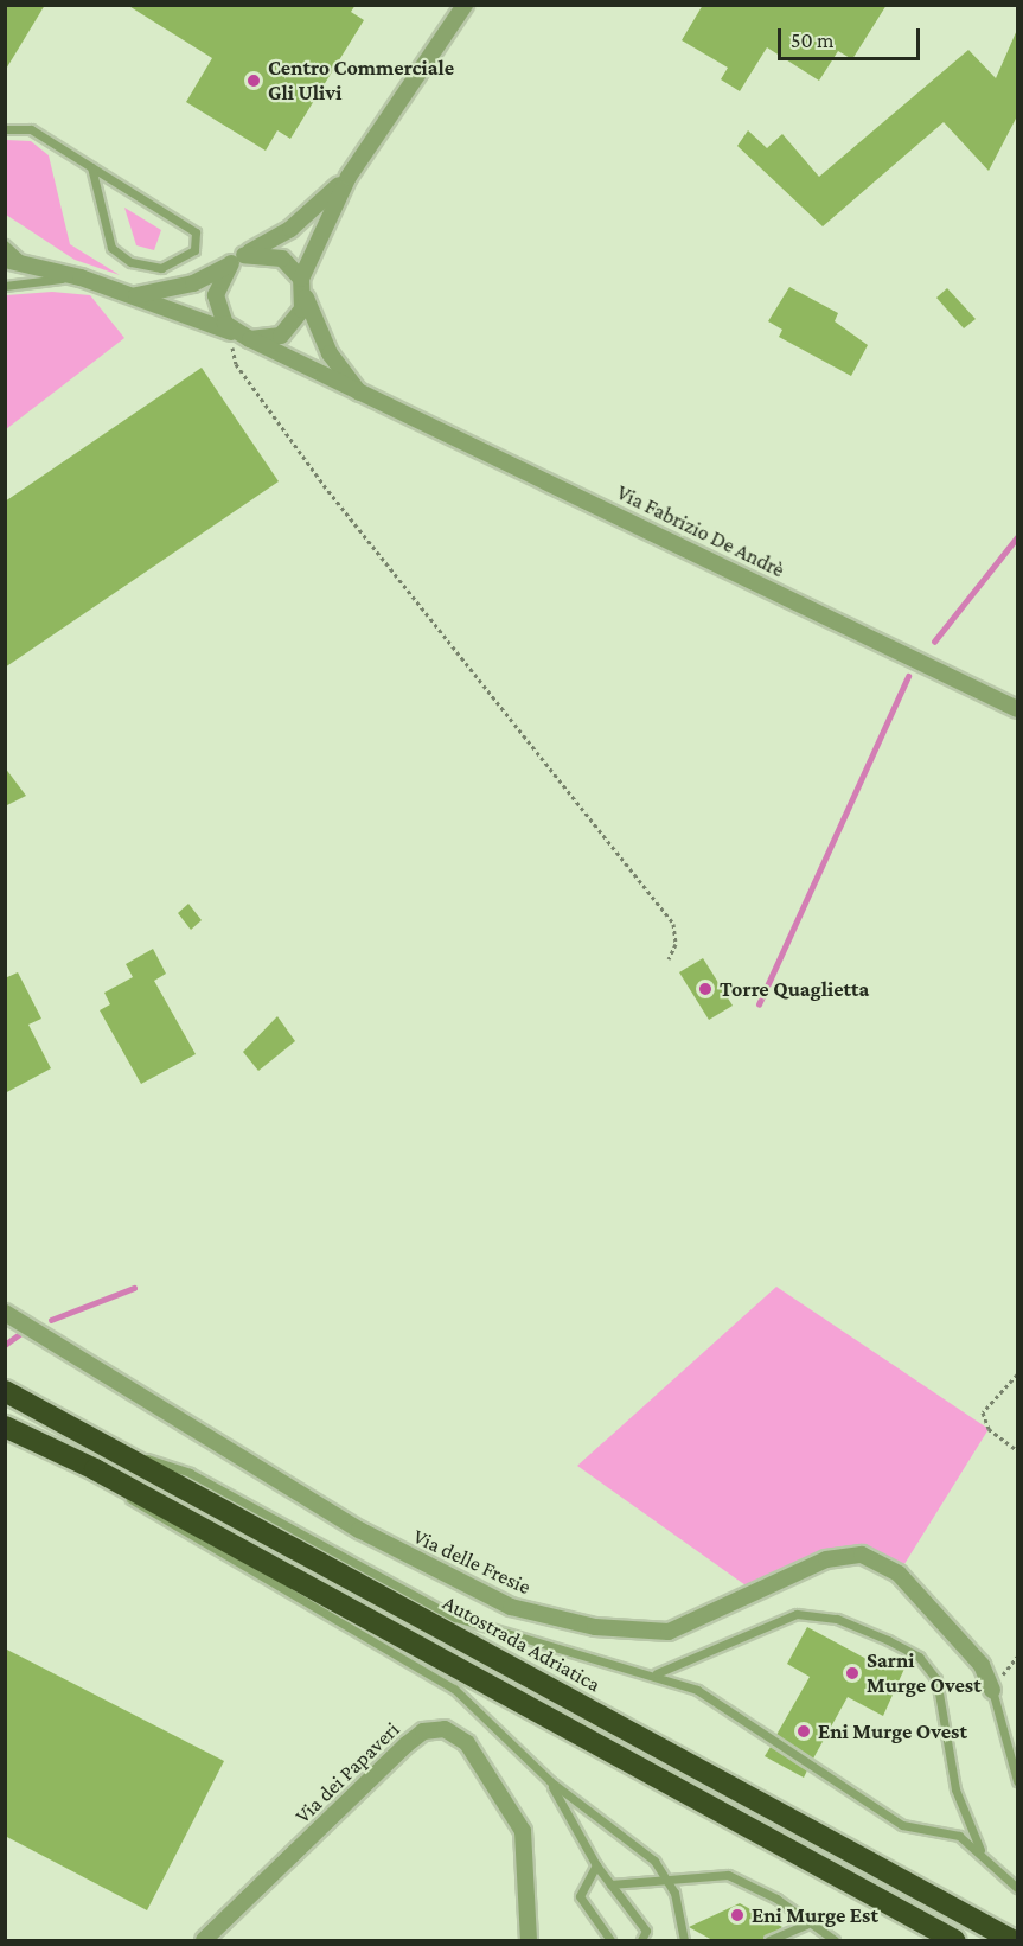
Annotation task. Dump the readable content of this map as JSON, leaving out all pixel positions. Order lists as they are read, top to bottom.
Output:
{
  "streets": {
    "highway": ["Autostrada Adriatica"],
    "street": ["Via Fabrizio De Andrè", "Via delle Fresie", "Via dei Papaveri"]
  },
  "places": [
    "Centro Commerciale Gli Ulivi",
    "Torre Quaglietta",
    "Sarni Murge Ovest",
    "Eni Murge Ovest",
    "Eni Murge Est"
  ],
  "scale_bar": "50 m"
}
